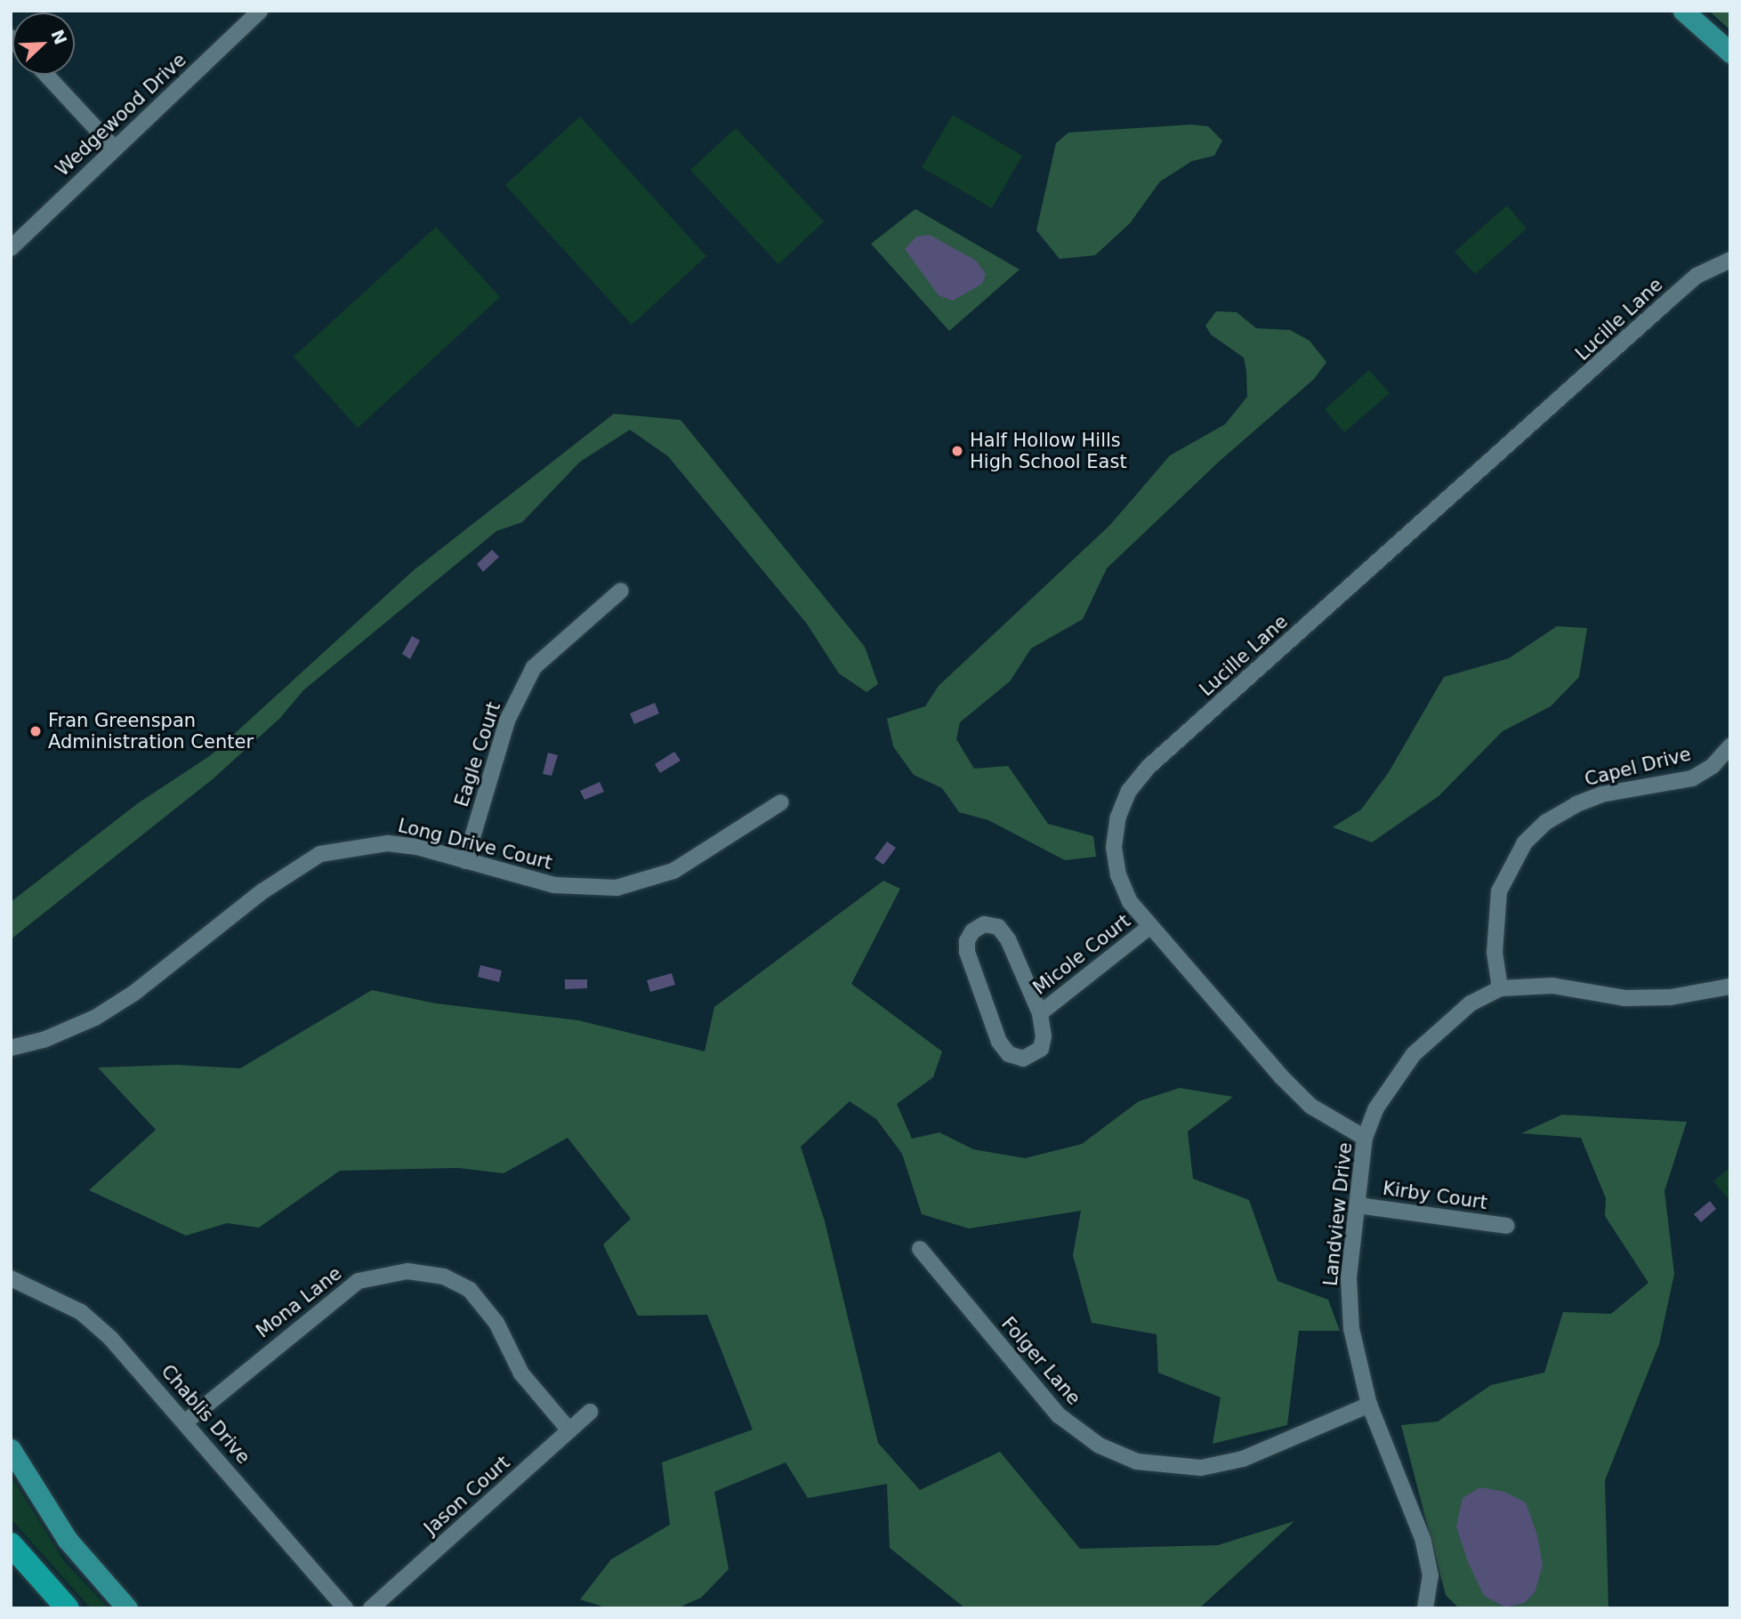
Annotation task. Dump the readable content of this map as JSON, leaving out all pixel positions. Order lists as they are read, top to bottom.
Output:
{
  "streets": {
    "street": [
      "Wedgewood Drive",
      "Lucille Lane",
      "Eagle Court",
      "Capel Drive",
      "Long Drive Court",
      "Micole Court",
      "Kirby Court",
      "Landview Drive",
      "Mona Lane",
      "Folger Lane",
      "Chablis Drive",
      "Jason Court"
    ]
  },
  "crossings": [
    ["Lucille Lane", "Micole Court"],
    ["Lucille Lane", "Landview Drive"],
    ["Eagle Court", "Long Drive Court"],
    ["Capel Drive", "Landview Drive"],
    ["Kirby Court", "Landview Drive"],
    ["Landview Drive", "Folger Lane"],
    ["Mona Lane", "Chablis Drive"],
    ["Mona Lane", "Jason Court"]
  ],
  "places": ["Half Hollow Hills High School East", "Fran Greenspan Administration Center"],
  "north": "top right"
}
